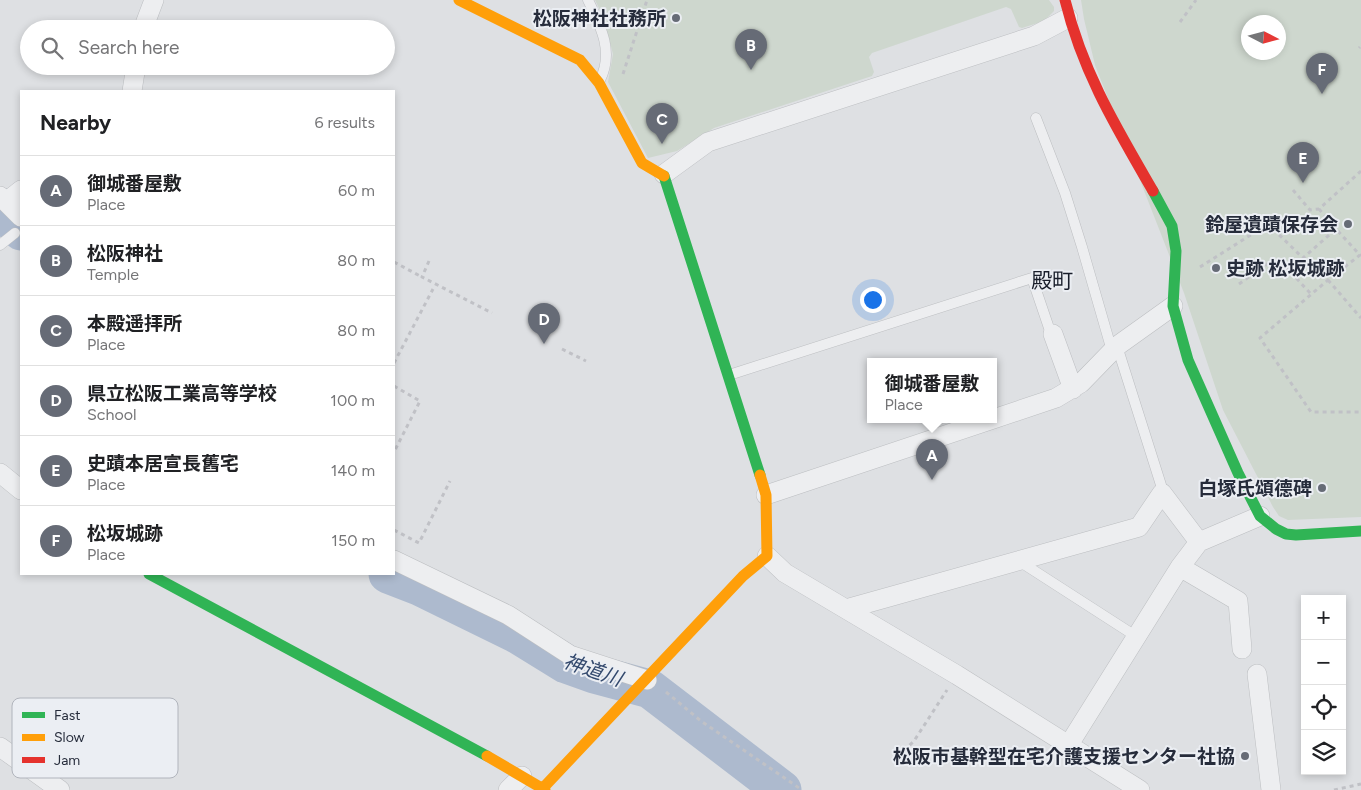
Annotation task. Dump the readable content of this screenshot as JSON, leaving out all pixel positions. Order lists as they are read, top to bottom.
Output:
{
  "districts": ["殿町"],
  "water": ["神道川"],
  "places": [
    "松阪神社社務所",
    "鈴屋遺蹟保存会",
    "史跡 松坂城跡",
    "白塚氏頌德碑",
    "松阪市基幹型在宅介護支援センター社協"
  ],
  "legend": ["Fast", "Slow", "Jam"],
  "north": "right",
  "page": {
    "search": "Search here",
    "pins": [
      "B",
      "F",
      "C",
      "E",
      "D",
      "A"
    ],
    "heading": ["Nearby", "6 results"],
    "list": [
      {
        "mark": "A",
        "name": "御城番屋敷",
        "note": "Place",
        "value": "60 m"
      },
      {
        "mark": "B",
        "name": "松阪神社",
        "note": "Temple",
        "value": "80 m"
      },
      {
        "mark": "C",
        "name": "本殿遥拝所",
        "note": "Place",
        "value": "80 m"
      },
      {
        "mark": "D",
        "name": "県立松阪工業高等学校",
        "note": "School",
        "value": "100 m"
      },
      {
        "mark": "E",
        "name": "史蹟本居宣長舊宅",
        "note": "Place",
        "value": "140 m"
      },
      {
        "mark": "F",
        "name": "松坂城跡",
        "note": "Place",
        "value": "150 m"
      }
    ],
    "popup": ["御城番屋敷", "Place"],
    "map_buttons": ["+", "−"]
  }
}
